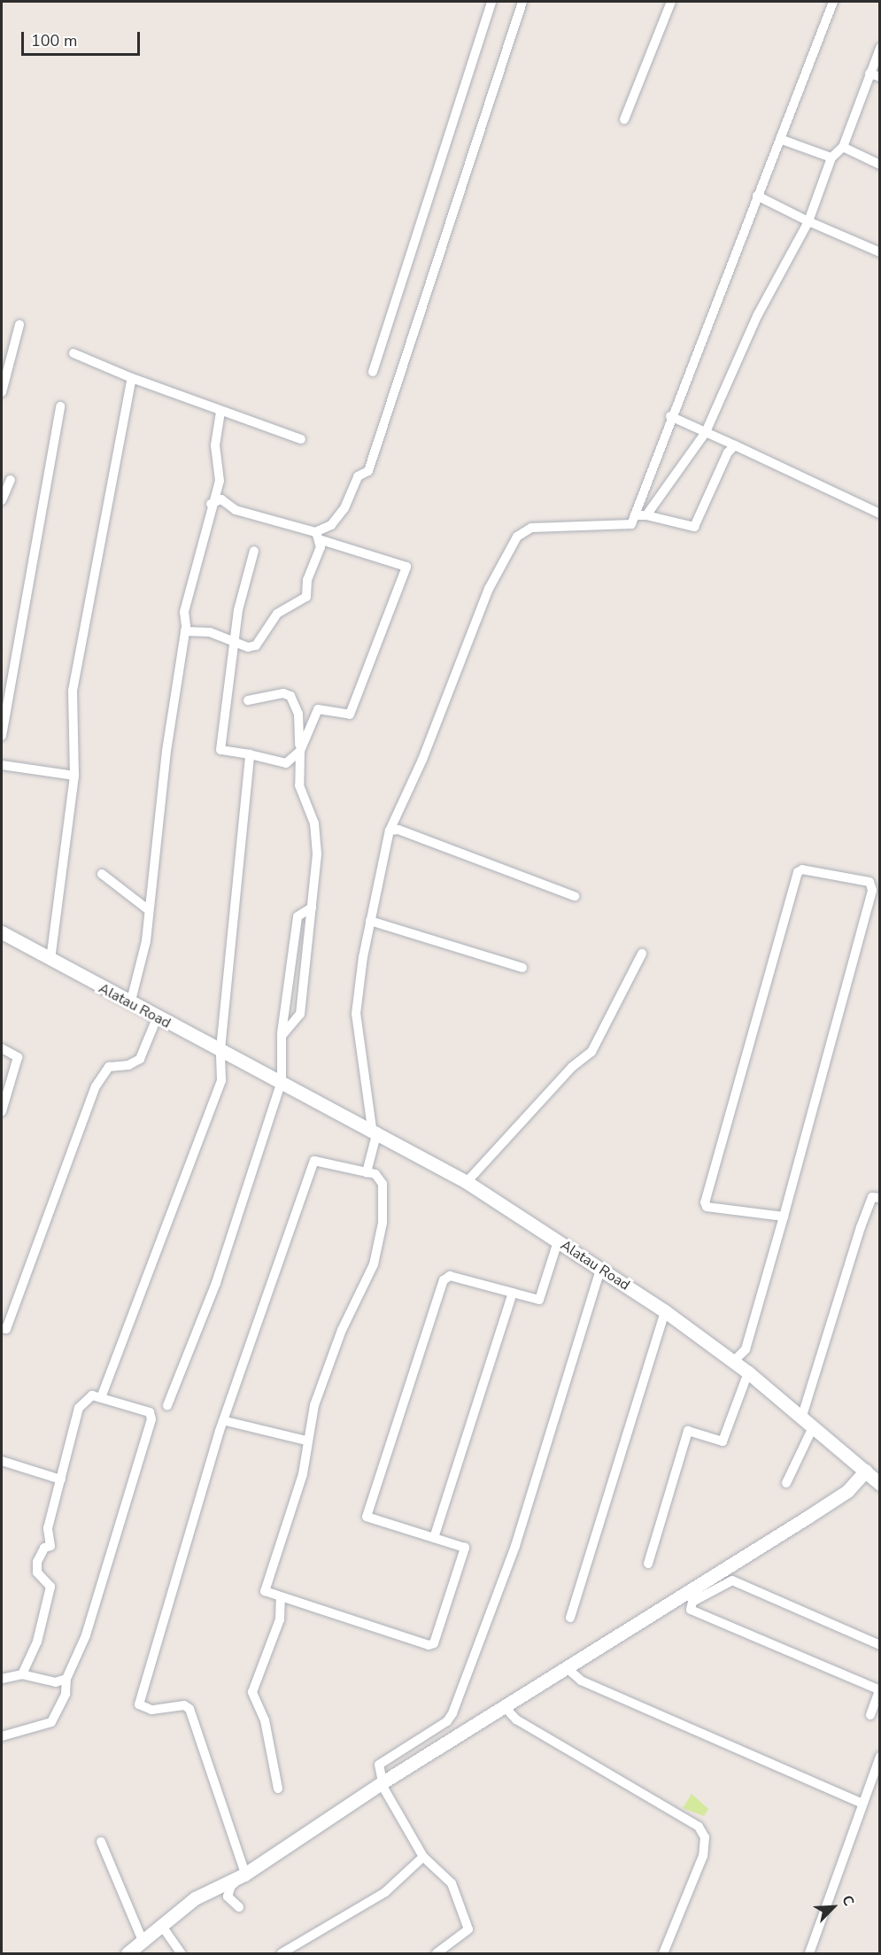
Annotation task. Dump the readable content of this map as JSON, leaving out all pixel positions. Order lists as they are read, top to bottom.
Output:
{
  "streets": {
    "main road": ["Alatau Road"]
  },
  "scale_bar": "100 m",
  "north": "top right"
}
